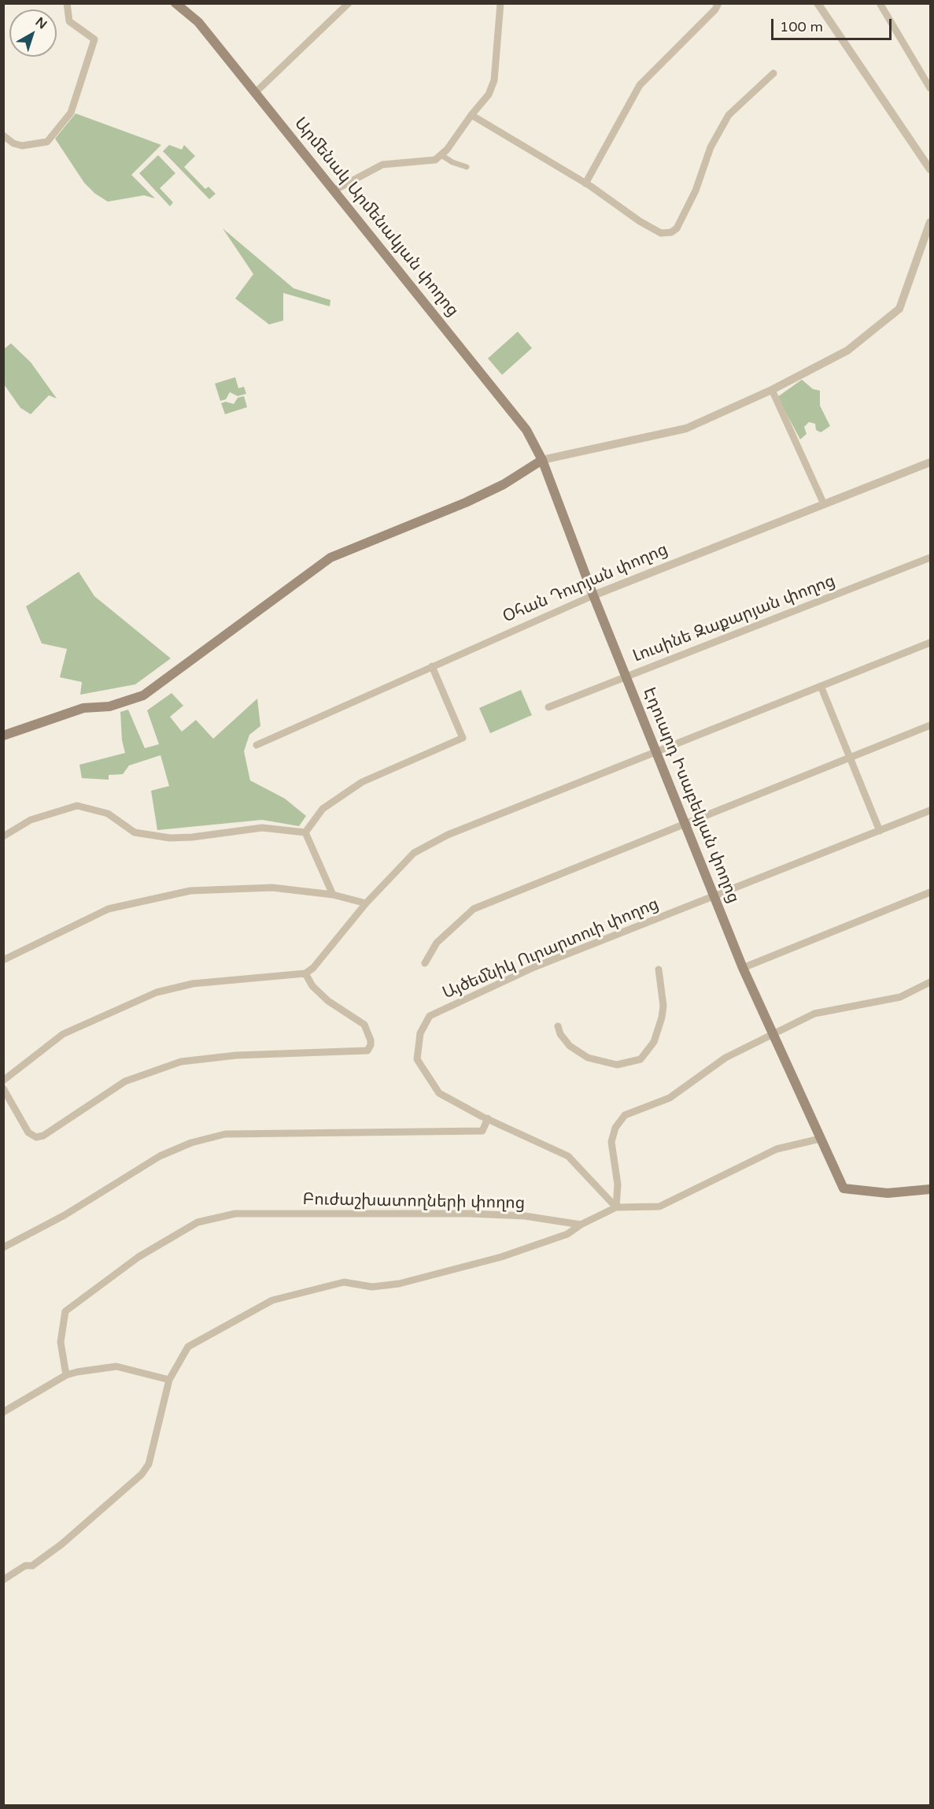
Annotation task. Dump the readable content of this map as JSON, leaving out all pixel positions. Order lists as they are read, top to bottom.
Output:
{
  "streets": {
    "main road": ["Արմենակ Արմենակյան փողոց", "Էդուարդ Իսաբեկյան փողոց"],
    "street": [
      "Օհան Դուրյան փողոց",
      "Լուսինե Զաքարյան փողոց",
      "Այծեմնիկ Ուրարտուի փողոց",
      "Բուժաշխատողների փողոց"
    ]
  },
  "crossings": [
    ["Արմենակ Արմենակյան փողոց", "Էդուարդ Իսաբեկյան փողոց"],
    ["Օհան Դուրյան փողոց", "Էդուարդ Իսաբեկյան փողոց"],
    ["Լուսինե Զաքարյան փողոց", "Էդուարդ Իսաբեկյան փողոց"],
    ["Էդուարդ Իսաբեկյան փողոց", "Այծեմնիկ Ուրարտուի փողոց"]
  ],
  "scale_bar": "100 m",
  "north": "top right"
}
